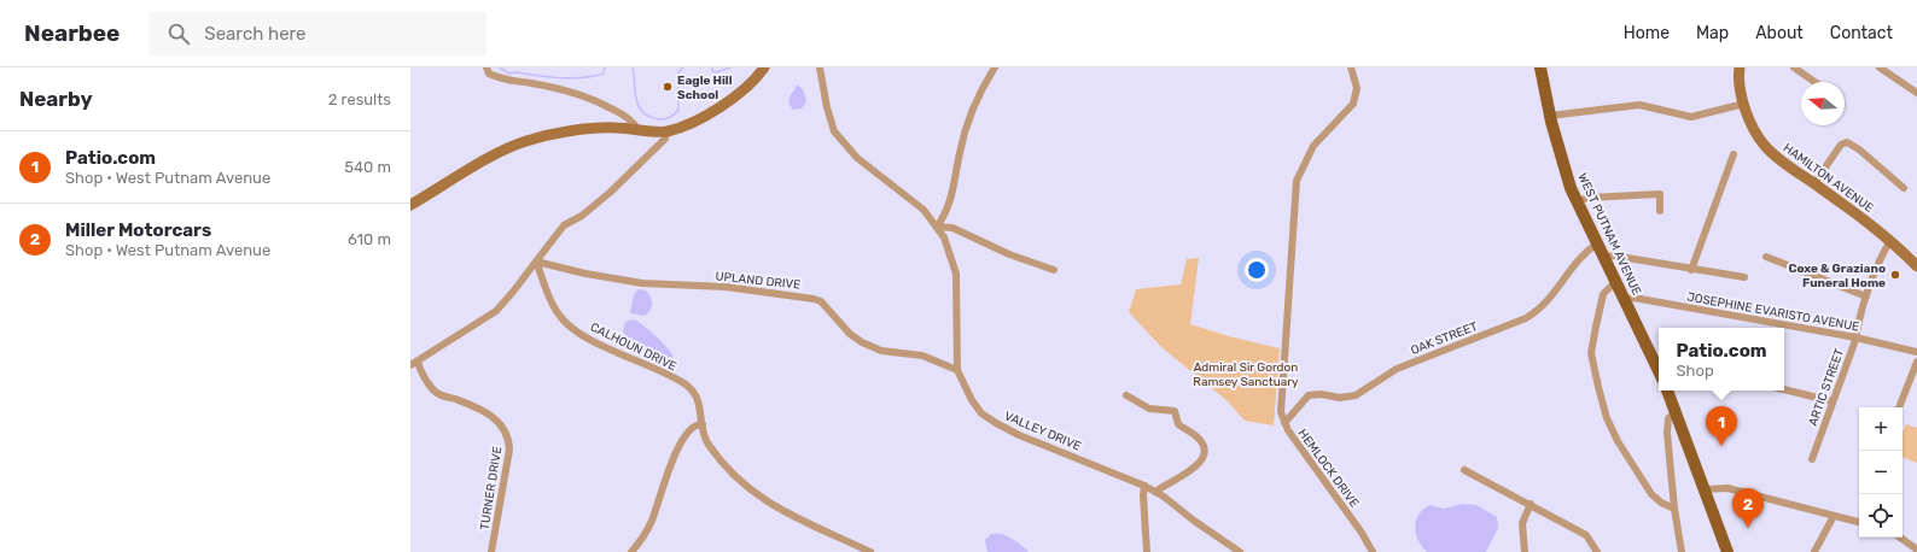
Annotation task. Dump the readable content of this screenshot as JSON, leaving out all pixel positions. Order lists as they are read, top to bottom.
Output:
{
  "streets": {
    "main road": ["HAMILTON AVENUE", "WEST PUTNAM AVENUE"],
    "street": [
      "UPLAND DRIVE",
      "JOSEPHINE EVARISTO AVENUE",
      "OAK STREET",
      "CALHOUN DRIVE",
      "ARTIC STREET",
      "VALLEY DRIVE",
      "HEMLOCK DRIVE",
      "TURNER DRIVE"
    ]
  },
  "crossings": [
    ["HAMILTON AVENUE", "ARTIC STREET"],
    ["WEST PUTNAM AVENUE", "JOSEPHINE EVARISTO AVENUE"],
    ["WEST PUTNAM AVENUE", "OAK STREET"],
    ["UPLAND DRIVE", "CALHOUN DRIVE"],
    ["UPLAND DRIVE", "VALLEY DRIVE"],
    ["JOSEPHINE EVARISTO AVENUE", "ARTIC STREET"],
    ["OAK STREET", "HEMLOCK DRIVE"]
  ],
  "parks": ["Admiral Sir Gordon Ramsey Sanctuary"],
  "places": ["Eagle Hill School", "Coxe & Graziano Funeral Home"],
  "north": "left",
  "page": {
    "header": "Nearbee",
    "search": "Search here",
    "nav": [
      "Home",
      "Map",
      "About",
      "Contact"
    ],
    "heading": ["Nearby", "2 results"],
    "list": [
      {
        "mark": "1",
        "name": "Patio.com",
        "note": "Shop · West Putnam Avenue",
        "value": "540 m"
      },
      {
        "mark": "2",
        "name": "Miller Motorcars",
        "note": "Shop · West Putnam Avenue",
        "value": "610 m"
      }
    ],
    "popup": ["Patio.com", "Shop"],
    "pins": ["1", "2"],
    "map_buttons": ["+", "−"]
  }
}
